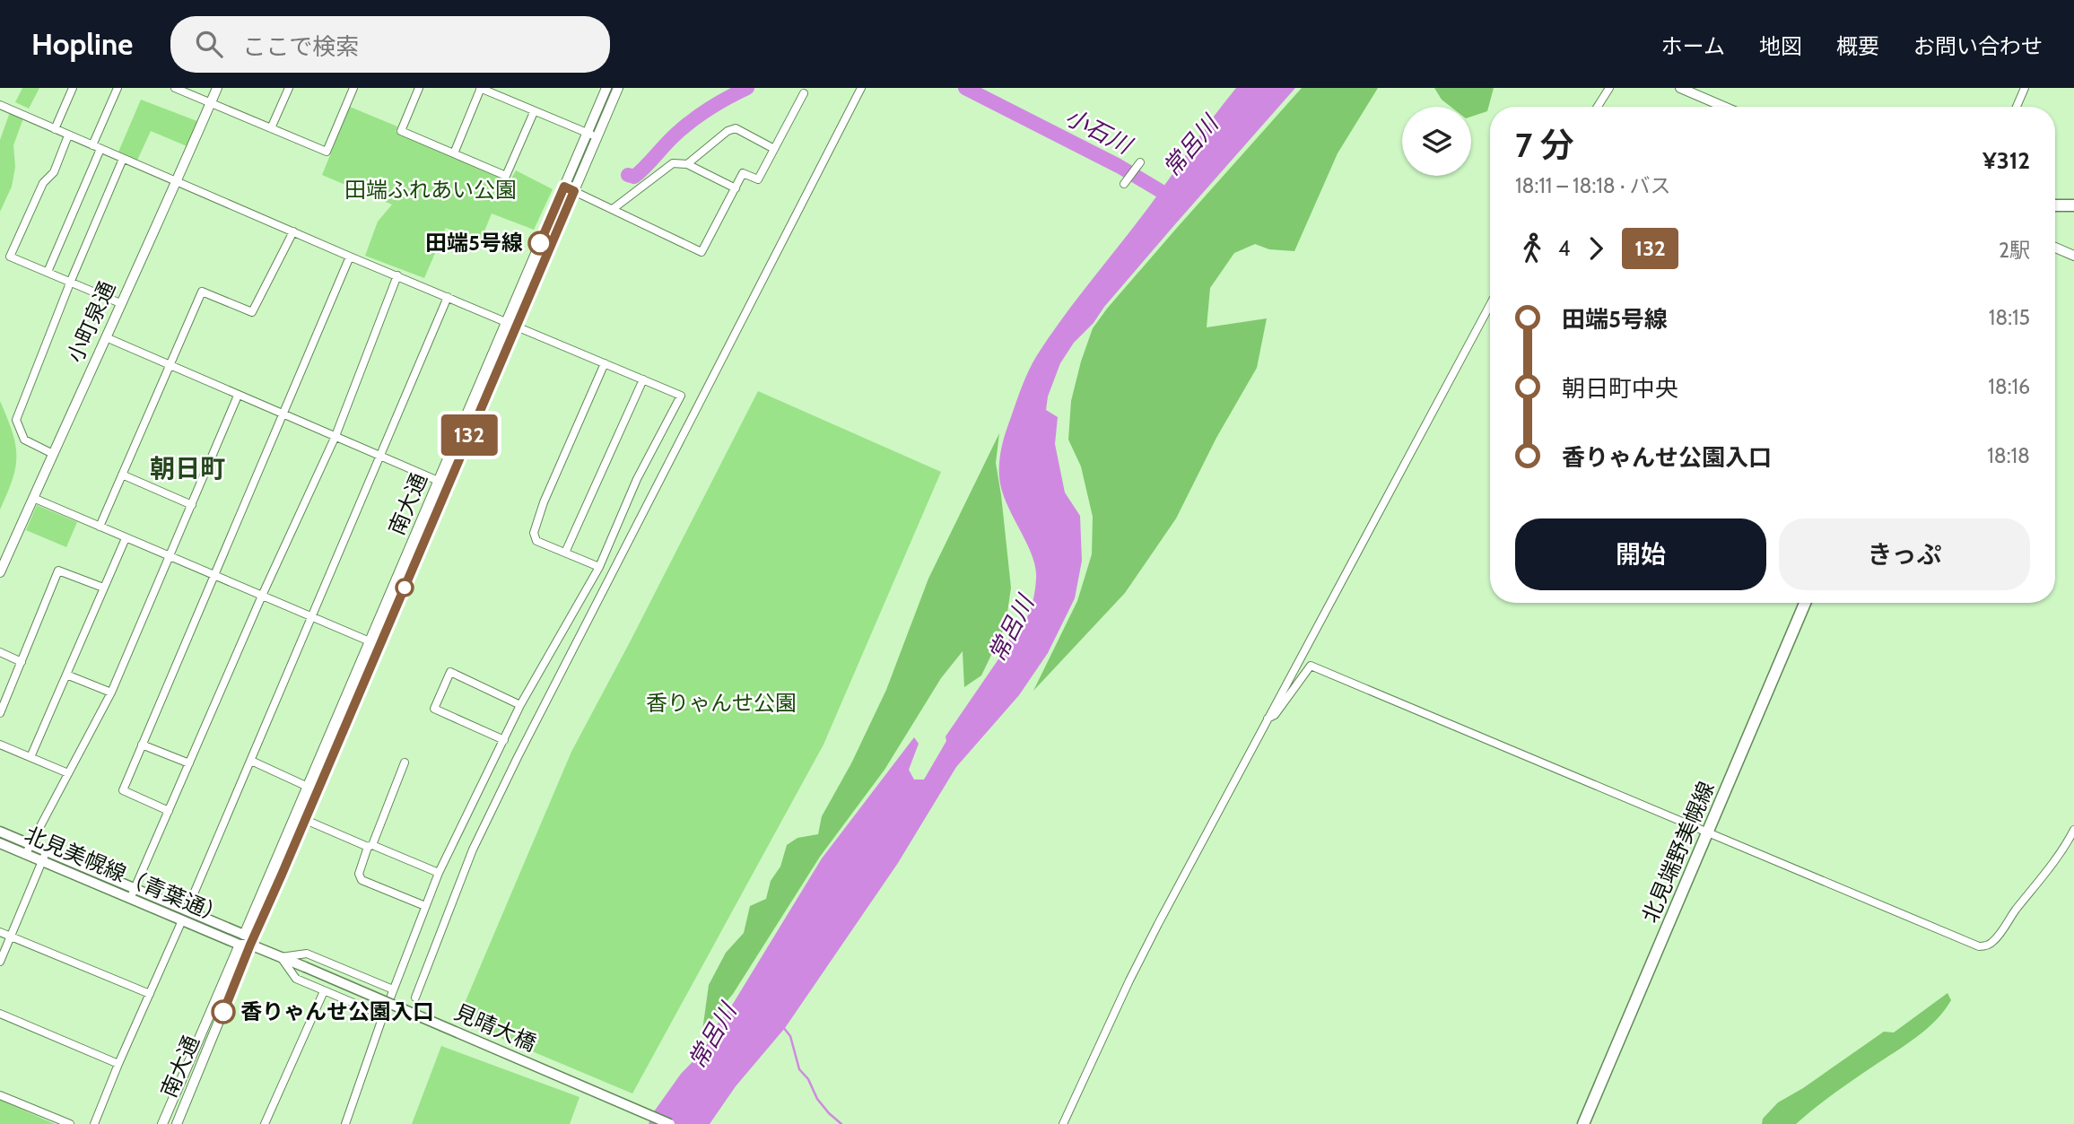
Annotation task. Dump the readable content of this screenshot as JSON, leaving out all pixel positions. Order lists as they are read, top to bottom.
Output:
{
  "streets": {
    "main road": ["北見端野美幌線", "北見美幌線（青葉通）", "見晴大橋"],
    "street": ["小町泉通", "南大通"]
  },
  "crossings": [
    ["南大通", "北見美幌線（青葉通）"]
  ],
  "districts": ["朝日町"],
  "water": ["小石川", "常呂川"],
  "parks": ["田端ふれあい公園", "香りゃんせ公園"],
  "places": ["田端5号線", "香りゃんせ公園入口"],
  "lines": ["bus line 132"],
  "page": {
    "header": "Hopline",
    "search": "ここで検索",
    "nav": [
      "ホーム",
      "地図",
      "概要",
      "お問い合わせ"
    ],
    "on_map": "132",
    "heading": ["7 分", "18:11 – 18:18 · バス", "¥312"],
    "legs": ["4", "132", "2駅"],
    "list": [
      {
        "name": "田端5号線",
        "value": "18:15"
      },
      {
        "name": "朝日町中央",
        "value": "18:16"
      },
      {
        "name": "香りゃんせ公園入口",
        "value": "18:18"
      }
    ],
    "buttons": ["開始", "きっぷ"]
  }
}
